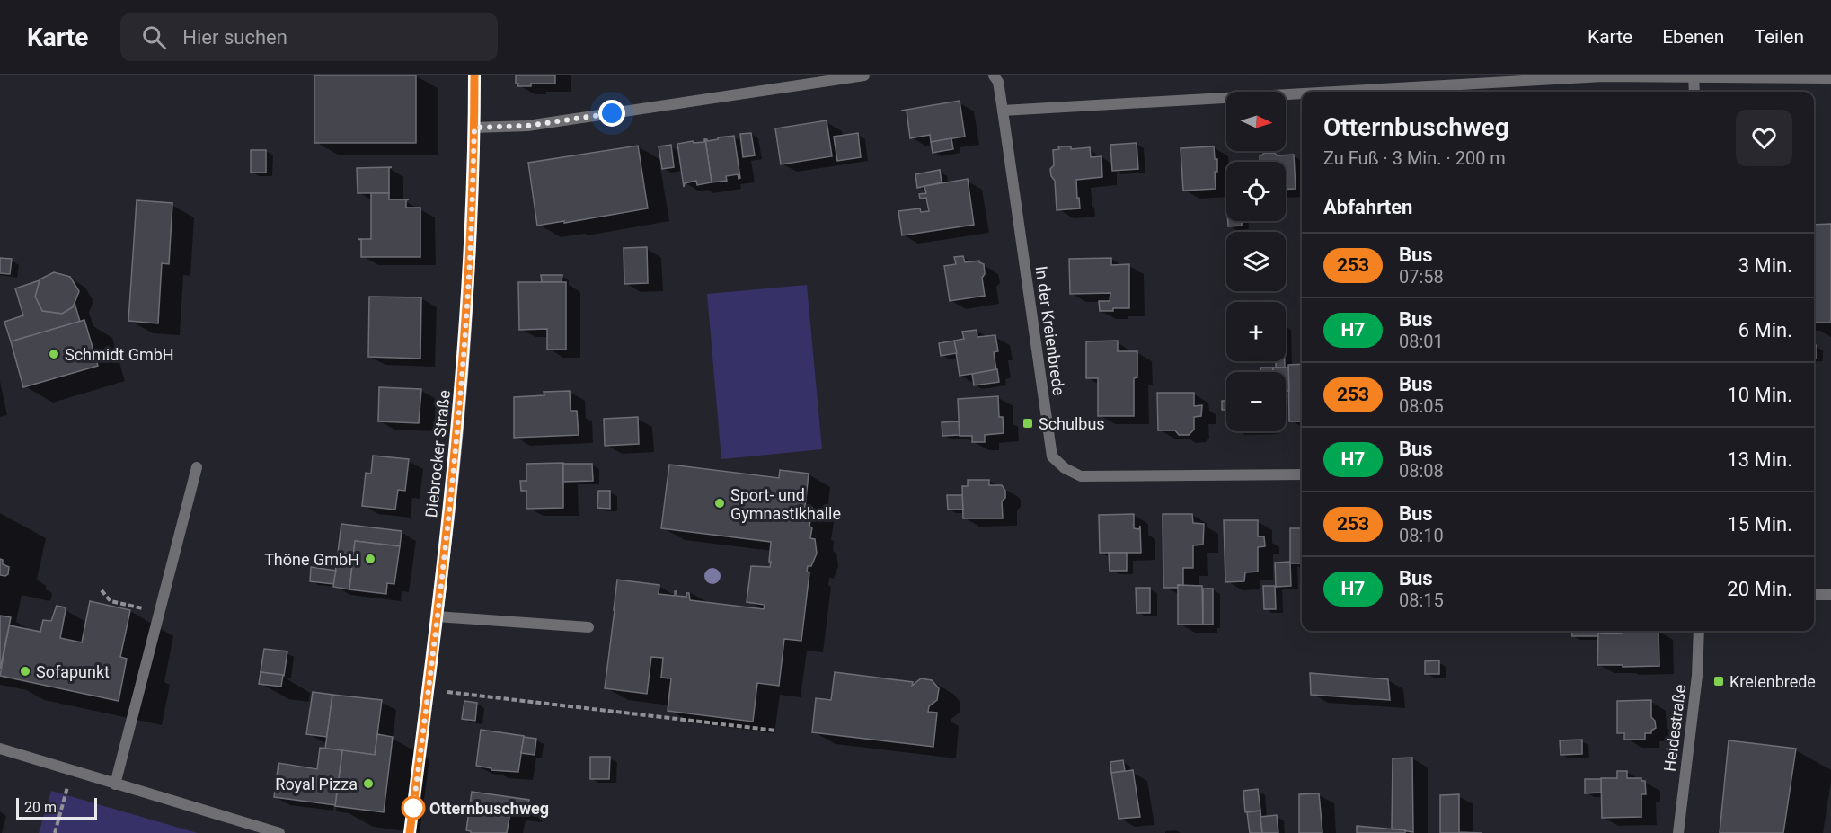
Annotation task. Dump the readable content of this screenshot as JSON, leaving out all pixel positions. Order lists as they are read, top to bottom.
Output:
{
  "streets": {
    "main road": ["Diebrocker Straße"],
    "street": ["In der Kreienbrede", "Heidestraße"]
  },
  "places": {
    "other": [
      "Schmidt GmbH",
      "Sport- und Gymnastikhalle",
      "Thöne GmbH",
      "Sofapunkt",
      "Royal Pizza",
      "Otternbuschweg"
    ],
    "transit": ["Schulbus", "Kreienbrede"]
  },
  "lines": ["bus line 253"],
  "scale_bar": "20 m",
  "north": "right",
  "page": {
    "header": "Karte",
    "search": "Hier suchen",
    "nav": ["Karte", "Ebenen", "Teilen"],
    "map_buttons": ["+", "−"],
    "heading": [
      ["Otternbuschweg", "Zu Fuß · 3 Min. · 200 m"],
      "Abfahrten"
    ],
    "list": [
      {
        "mark": "253",
        "name": "Bus",
        "note": "07:58",
        "value": "3 Min."
      },
      {
        "mark": "H7",
        "name": "Bus",
        "note": "08:01",
        "value": "6 Min."
      },
      {
        "mark": "253",
        "name": "Bus",
        "note": "08:05",
        "value": "10 Min."
      },
      {
        "mark": "H7",
        "name": "Bus",
        "note": "08:08",
        "value": "13 Min."
      },
      {
        "mark": "253",
        "name": "Bus",
        "note": "08:10",
        "value": "15 Min."
      },
      {
        "mark": "H7",
        "name": "Bus",
        "note": "08:15",
        "value": "20 Min."
      }
    ],
    "scale": "20 m"
  }
}
